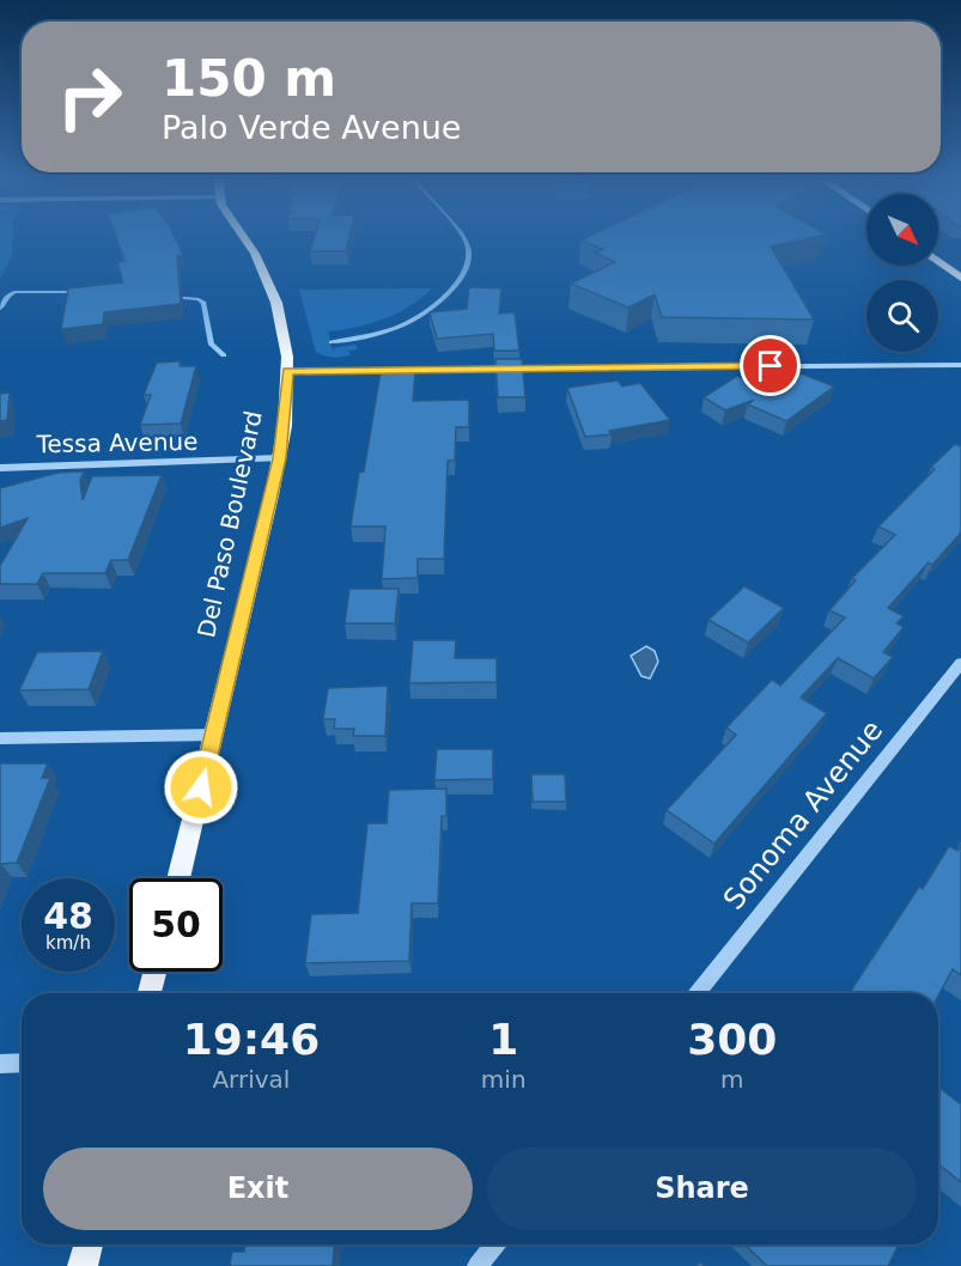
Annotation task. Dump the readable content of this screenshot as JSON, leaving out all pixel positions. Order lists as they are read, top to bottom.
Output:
{
  "streets": {
    "main road": ["Del Paso Boulevard"],
    "street": ["Tessa Avenue", "Sonoma Avenue"]
  },
  "crossings": [
    ["Tessa Avenue", "Del Paso Boulevard"]
  ],
  "north": "bottom right",
  "page": {
    "turn": ["150 m", "Palo Verde Avenue"],
    "speed": "48 km/h",
    "limit": "50",
    "eta": [
      "19:46",
      "Arrival",
      "1",
      "min",
      "300",
      "m"
    ],
    "buttons": ["Exit", "Share"]
  }
}
